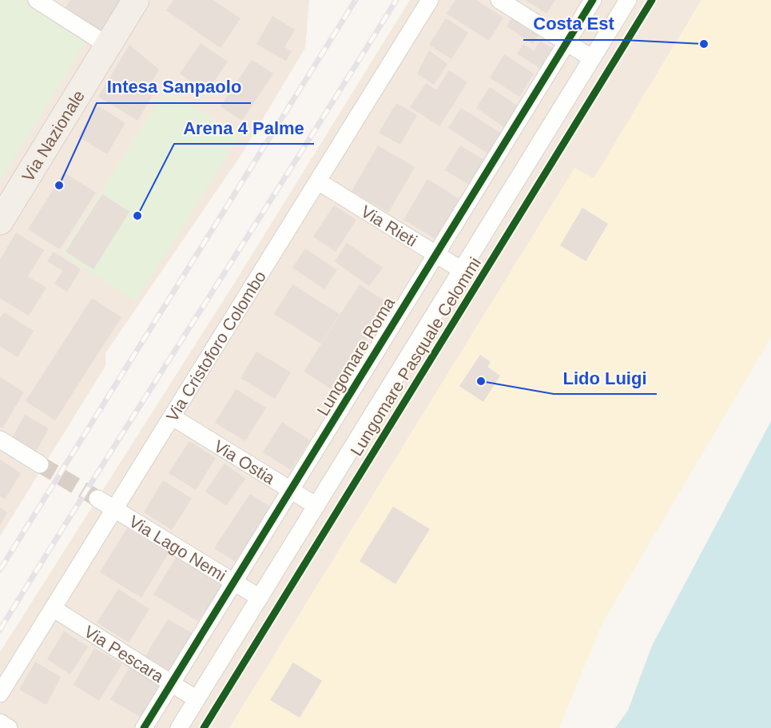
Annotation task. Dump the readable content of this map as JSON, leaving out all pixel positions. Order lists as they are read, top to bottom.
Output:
{
  "streets": {
    "main road": ["Via Nazionale"],
    "street": [
      "Via Rieti",
      "Via Cristoforo Colombo",
      "Lungomare Roma",
      "Lungomare Pasquale Celommi",
      "Via Ostia",
      "Via Lago Nemi",
      "Via Pescara"
    ]
  },
  "crossings": [
    ["Via Rieti", "Via Cristoforo Colombo"],
    ["Via Rieti", "Lungomare Roma"],
    ["Via Rieti", "Lungomare Pasquale Celommi"],
    ["Via Cristoforo Colombo", "Via Ostia"],
    ["Via Cristoforo Colombo", "Via Lago Nemi"],
    ["Via Cristoforo Colombo", "Via Pescara"],
    ["Lungomare Roma", "Via Ostia"],
    ["Lungomare Roma", "Via Lago Nemi"],
    ["Lungomare Roma", "Via Pescara"],
    ["Lungomare Pasquale Celommi", "Via Ostia"],
    ["Lungomare Pasquale Celommi", "Via Lago Nemi"],
    ["Lungomare Pasquale Celommi", "Via Pescara"]
  ],
  "places": [
    "Costa Est",
    "Intesa Sanpaolo",
    "Arena 4 Palme",
    "Lido Luigi"
  ]
}
